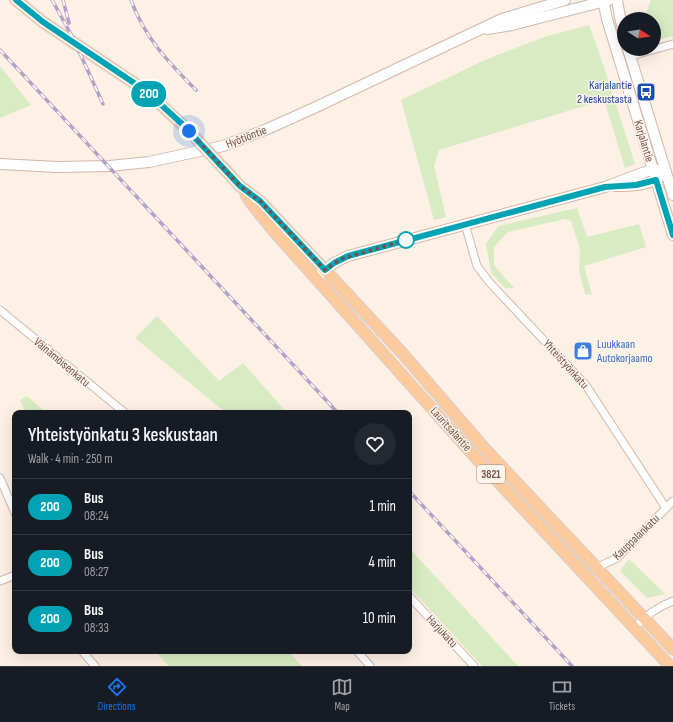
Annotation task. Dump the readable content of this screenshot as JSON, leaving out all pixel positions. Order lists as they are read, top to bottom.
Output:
{
  "streets": {
    "main road": [
      "Hyötiöntie",
      "Karjalantie",
      "Lauritsalantie",
      "3821"
    ],
    "street": [
      "Väinämöisenkatu",
      "Yhteistyönkatu",
      "Kauppalankatu",
      "Harjukatu"
    ]
  },
  "crossings": [
    ["Hyötiöntie", "Karjalantie"],
    ["Yhteistyönkatu", "Kauppalankatu"],
    ["Lauritsalantie", "Kauppalankatu"]
  ],
  "places": {
    "bus stop": ["Karjalantie 2 keskustasta"],
    "shop": ["Luukkaan Autokorjaamo"]
  },
  "lines": ["bus line 200"],
  "north": "right",
  "page": {
    "on_map": "200",
    "heading": ["Yhteistyönkatu 3 keskustaan", "Walk · 4 min · 250 m"],
    "list": [
      {
        "mark": "200",
        "name": "Bus",
        "note": "08:24",
        "value": "1 min"
      },
      {
        "mark": "200",
        "name": "Bus",
        "note": "08:27",
        "value": "4 min"
      },
      {
        "mark": "200",
        "name": "Bus",
        "note": "08:33",
        "value": "10 min"
      }
    ],
    "tabs": ["Directions", "Map", "Tickets"]
  }
}
